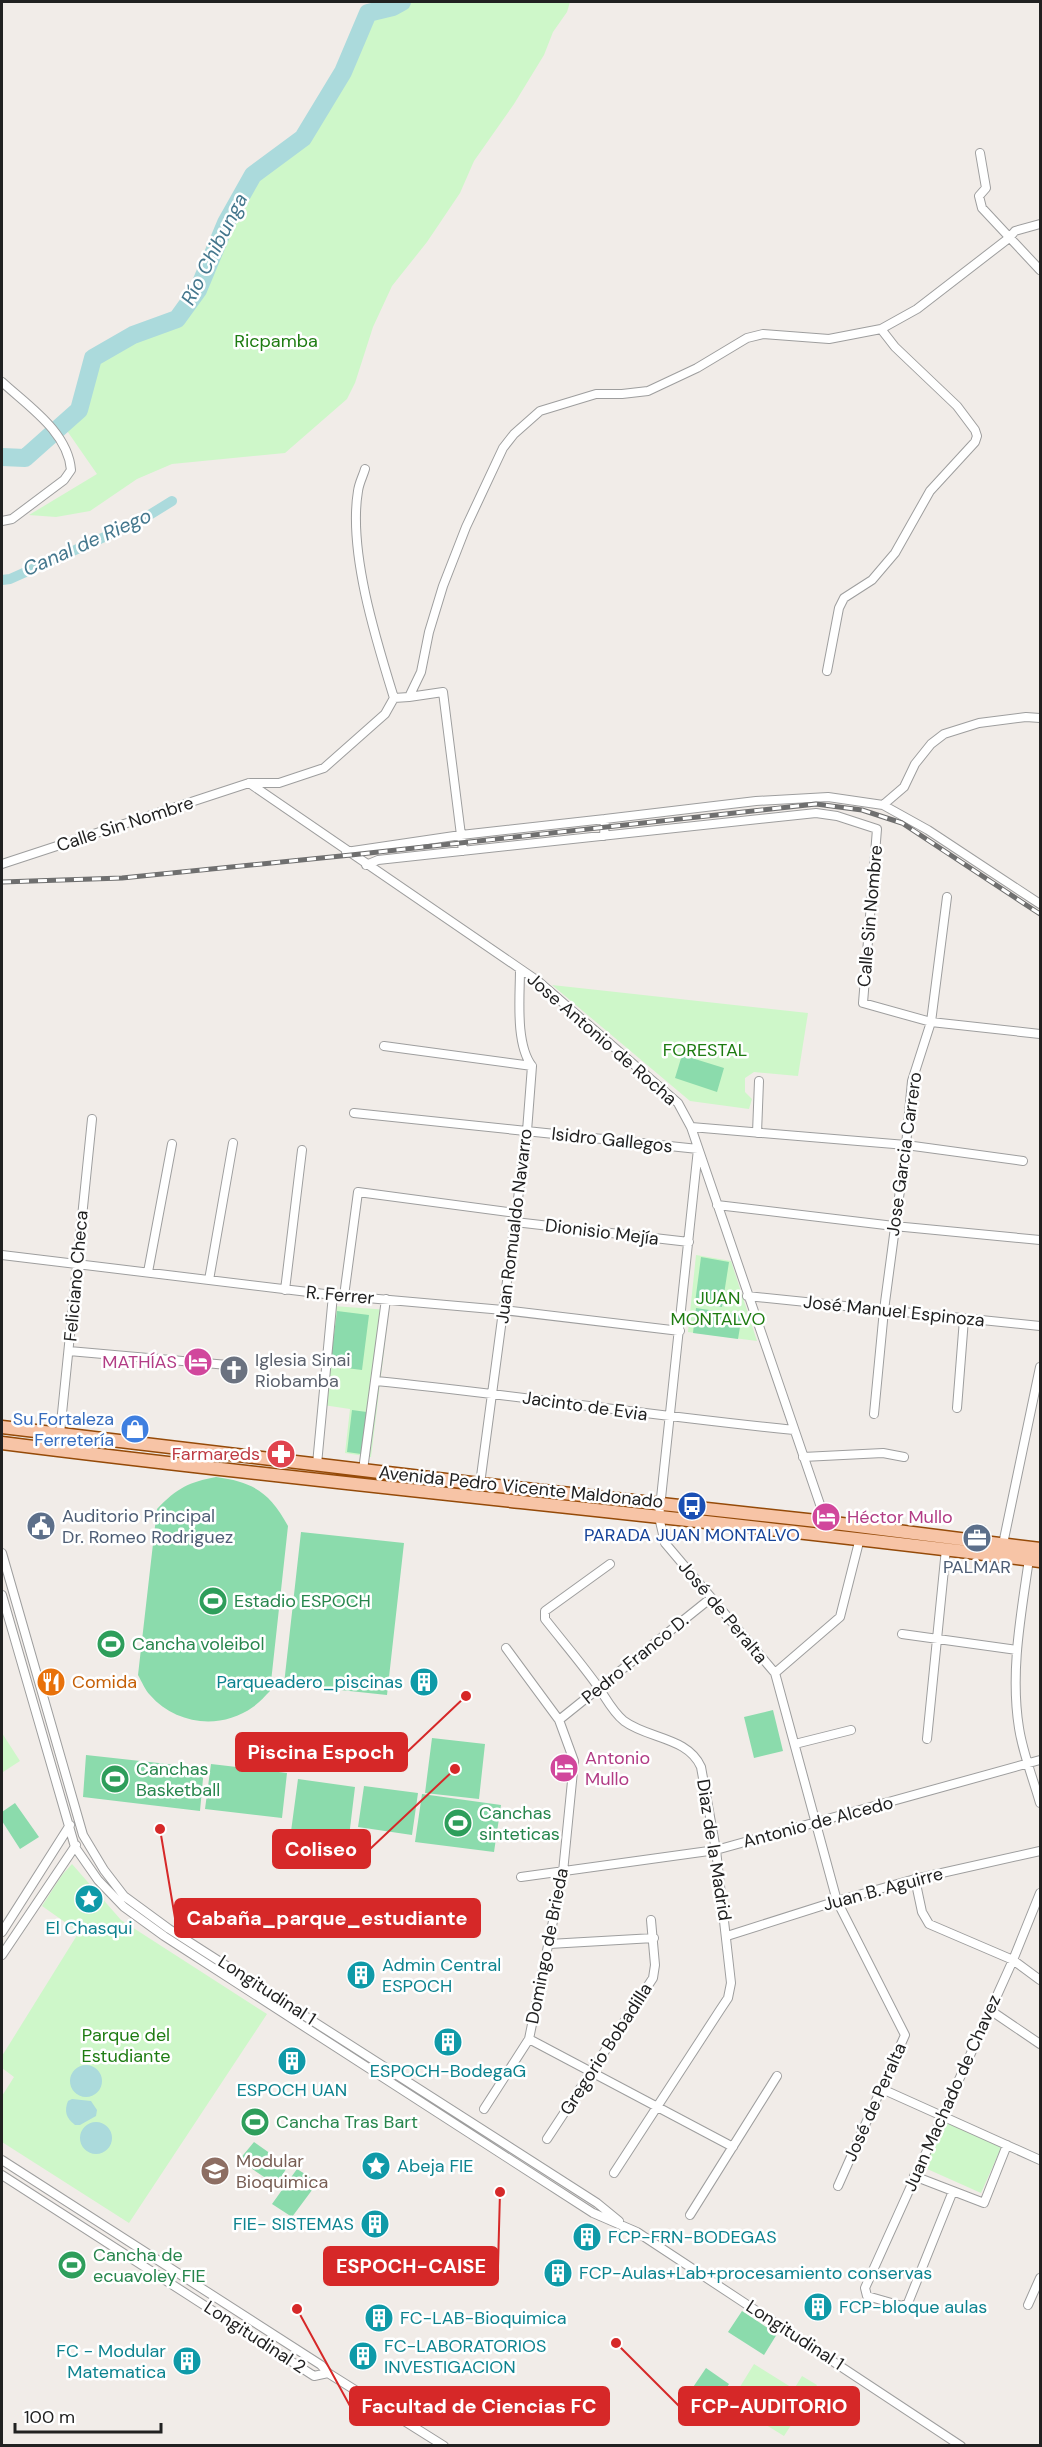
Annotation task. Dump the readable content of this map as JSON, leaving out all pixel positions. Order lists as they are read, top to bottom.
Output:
{
  "streets": {
    "main road": ["Avenida Pedro Vicente Maldonado"],
    "street": [
      "Calle Sin Nombre",
      "Jose Antonio de Rocha",
      "Isidro Gallegos",
      "Jose Garcia Carrero",
      "Juan Romualdo Navarro",
      "Dionisio Mejía",
      "Feliciano Checa",
      "R. Ferrer",
      "José Manuel Espinoza",
      "Jacinto de Evia",
      "José de Peralta",
      "Pedro Franco D.",
      "Antonio de Alcedo",
      "Diaz de la Madrid",
      "Juan B. Aguirre",
      "Domingo de Brieda",
      "Longitudinal 1",
      "Gregorio Bobadilla",
      "Juan Machado de Chavez",
      "Longitudinal 2"
    ]
  },
  "crossings": [
    ["Calle Sin Nombre", "Jose Antonio de Rocha"],
    ["Calle Sin Nombre", "Jose Garcia Carrero"],
    ["Jose Antonio de Rocha", "Isidro Gallegos"],
    ["Jose Antonio de Rocha", "Juan Romualdo Navarro"],
    ["Jose Antonio de Rocha", "José Manuel Espinoza"],
    ["Jose Antonio de Rocha", "Jacinto de Evia"],
    ["Jose Antonio de Rocha", "Avenida Pedro Vicente Maldonado"],
    ["Jose Antonio de Rocha", "José de Peralta"],
    ["Isidro Gallegos", "Juan Romualdo Navarro"],
    ["Isidro Gallegos", "José de Peralta"],
    ["Jose Garcia Carrero", "José Manuel Espinoza"],
    ["Juan Romualdo Navarro", "Dionisio Mejía"],
    ["Juan Romualdo Navarro", "R. Ferrer"],
    ["Juan Romualdo Navarro", "Jacinto de Evia"],
    ["Juan Romualdo Navarro", "Avenida Pedro Vicente Maldonado"],
    ["Dionisio Mejía", "José de Peralta"],
    ["Feliciano Checa", "R. Ferrer"],
    ["Feliciano Checa", "Avenida Pedro Vicente Maldonado"],
    ["R. Ferrer", "José de Peralta"],
    ["Jacinto de Evia", "José de Peralta"],
    ["Avenida Pedro Vicente Maldonado", "José de Peralta"],
    ["José de Peralta", "Pedro Franco D."],
    ["José de Peralta", "Antonio de Alcedo"],
    ["José de Peralta", "Juan B. Aguirre"],
    ["Pedro Franco D.", "Diaz de la Madrid"],
    ["Pedro Franco D.", "Domingo de Brieda"],
    ["Antonio de Alcedo", "Diaz de la Madrid"],
    ["Antonio de Alcedo", "Domingo de Brieda"],
    ["Diaz de la Madrid", "Juan B. Aguirre"]
  ],
  "water": ["Río Chibunga", "Canal de Riego"],
  "parks": [
    "Ricpamba",
    "FORESTAL",
    "JUAN MONTALVO",
    "Parque del Estudiante"
  ],
  "places": {
    "hotel": ["MATHÍAS", "Héctor Mullo", "Antonio Mullo"],
    "church": ["Iglesia Sinai Riobamba"],
    "shop": ["Su Fortaleza Ferretería"],
    "pharmacy": ["Farmareds"],
    "bus stop": ["PARADA JUAN MONTALVO"],
    "public building": ["Auditorio Principal Dr. Romeo Rodriguez"],
    "office": ["PALMAR"],
    "sports": [
      "Estadio ESPOCH",
      "Cancha voleibol",
      "Canchas Basketball",
      "Canchas sinteticas",
      "Cancha Tras Bart",
      "Cancha de ecuavoley FIE"
    ],
    "restaurant": ["Comida"],
    "building": [
      "Parqueadero_piscinas",
      "Admin Central ESPOCH",
      "ESPOCH-BodegaG",
      "ESPOCH UAN",
      "FIE- SISTEMAS",
      "FCP-FRN-BODEGAS",
      "FCP-Aulas+Lab+procesamiento conservas",
      "FCP-bloque aulas",
      "FC-LAB-Bioquimica",
      "FC-LABORATORIOS INVESTIGACION",
      "FC - Modular Matematica"
    ],
    "other": [
      "Piscina Espoch",
      "Coliseo",
      "Cabaña_parque_estudiante",
      "ESPOCH-CAISE",
      "Facultad de Ciencias FC",
      "FCP-AUDITORIO"
    ],
    "place": ["El Chasqui", "Abeja FIE"],
    "school or university": ["Modular Bioquimica"]
  },
  "scale_bar": "100 m"
}
